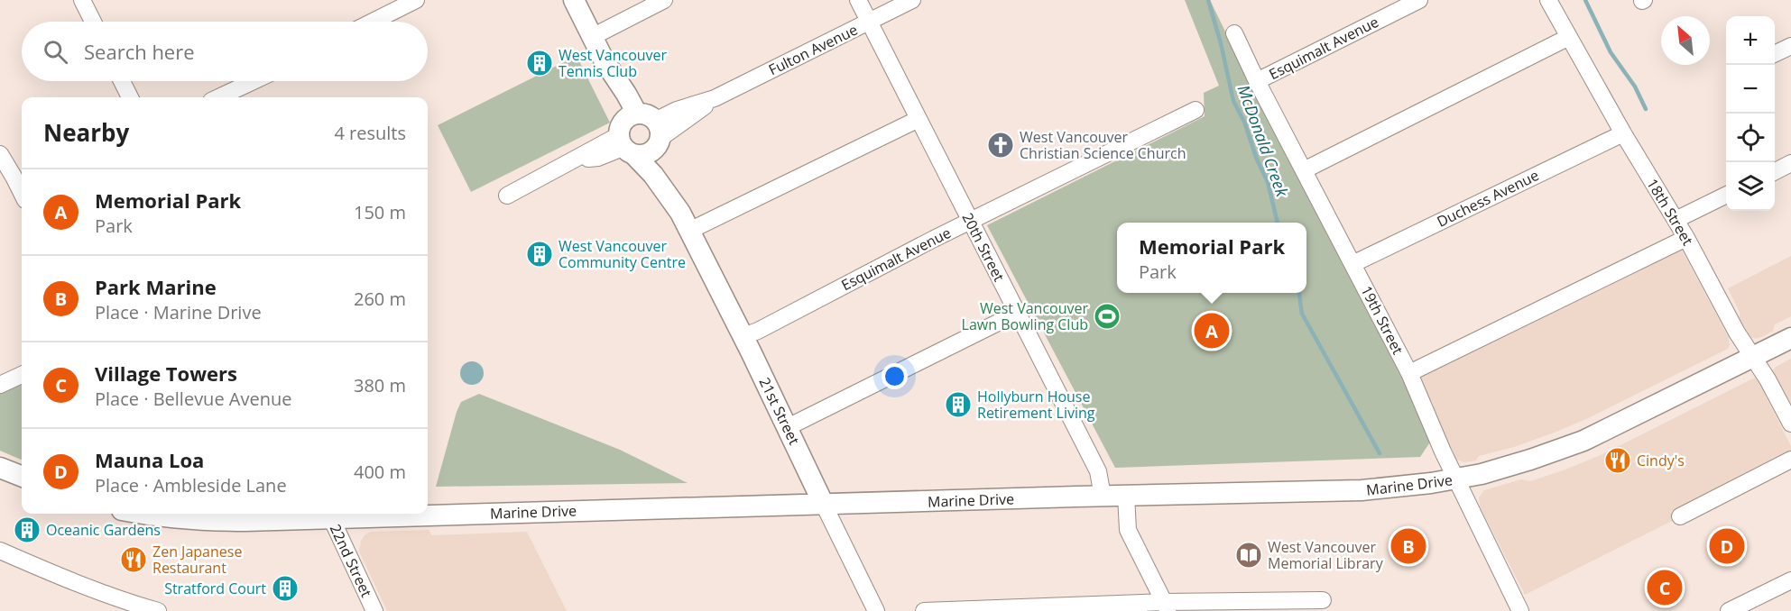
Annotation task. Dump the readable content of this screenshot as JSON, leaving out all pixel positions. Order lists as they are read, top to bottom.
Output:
{
  "streets": {
    "main road": ["21st Street", "Marine Drive"],
    "street": [
      "Esquimalt Avenue",
      "Fulton Avenue",
      "Duchess Avenue",
      "18th Street",
      "20th Street",
      "19th Street",
      "22nd Street"
    ]
  },
  "crossings": [
    ["Esquimalt Avenue", "20th Street"],
    ["Esquimalt Avenue", "19th Street"],
    ["Esquimalt Avenue", "21st Street"],
    ["Fulton Avenue", "20th Street"],
    ["Fulton Avenue", "21st Street"],
    ["Duchess Avenue", "18th Street"],
    ["Duchess Avenue", "19th Street"],
    ["18th Street", "Marine Drive"],
    ["20th Street", "Marine Drive"],
    ["19th Street", "Marine Drive"],
    ["21st Street", "Marine Drive"],
    ["Marine Drive", "22nd Street"]
  ],
  "water": ["McDonald Creek"],
  "places": {
    "building": [
      "West Vancouver Tennis Club",
      "West Vancouver Community Centre",
      "Hollyburn House Retirement Living",
      "Oceanic Gardens",
      "Stratford Court"
    ],
    "church": ["West Vancouver Christian Science Church"],
    "sports": ["West Vancouver Lawn Bowling Club"],
    "restaurant": ["Cindy's", "Zen Japanese Restaurant"],
    "library": ["West Vancouver Memorial Library"]
  },
  "north": "top left",
  "page": {
    "map_buttons": ["+", "−"],
    "search": "Search here",
    "heading": ["Nearby", "4 results"],
    "list": [
      {
        "mark": "A",
        "name": "Memorial Park",
        "note": "Park",
        "value": "150 m"
      },
      {
        "mark": "B",
        "name": "Park Marine",
        "note": "Place · Marine Drive",
        "value": "260 m"
      },
      {
        "mark": "C",
        "name": "Village Towers",
        "note": "Place · Bellevue Avenue",
        "value": "380 m"
      },
      {
        "mark": "D",
        "name": "Mauna Loa",
        "note": "Place · Ambleside Lane",
        "value": "400 m"
      }
    ],
    "popup": ["Memorial Park", "Park"],
    "pins": [
      "A",
      "B",
      "D",
      "C"
    ]
  }
}
